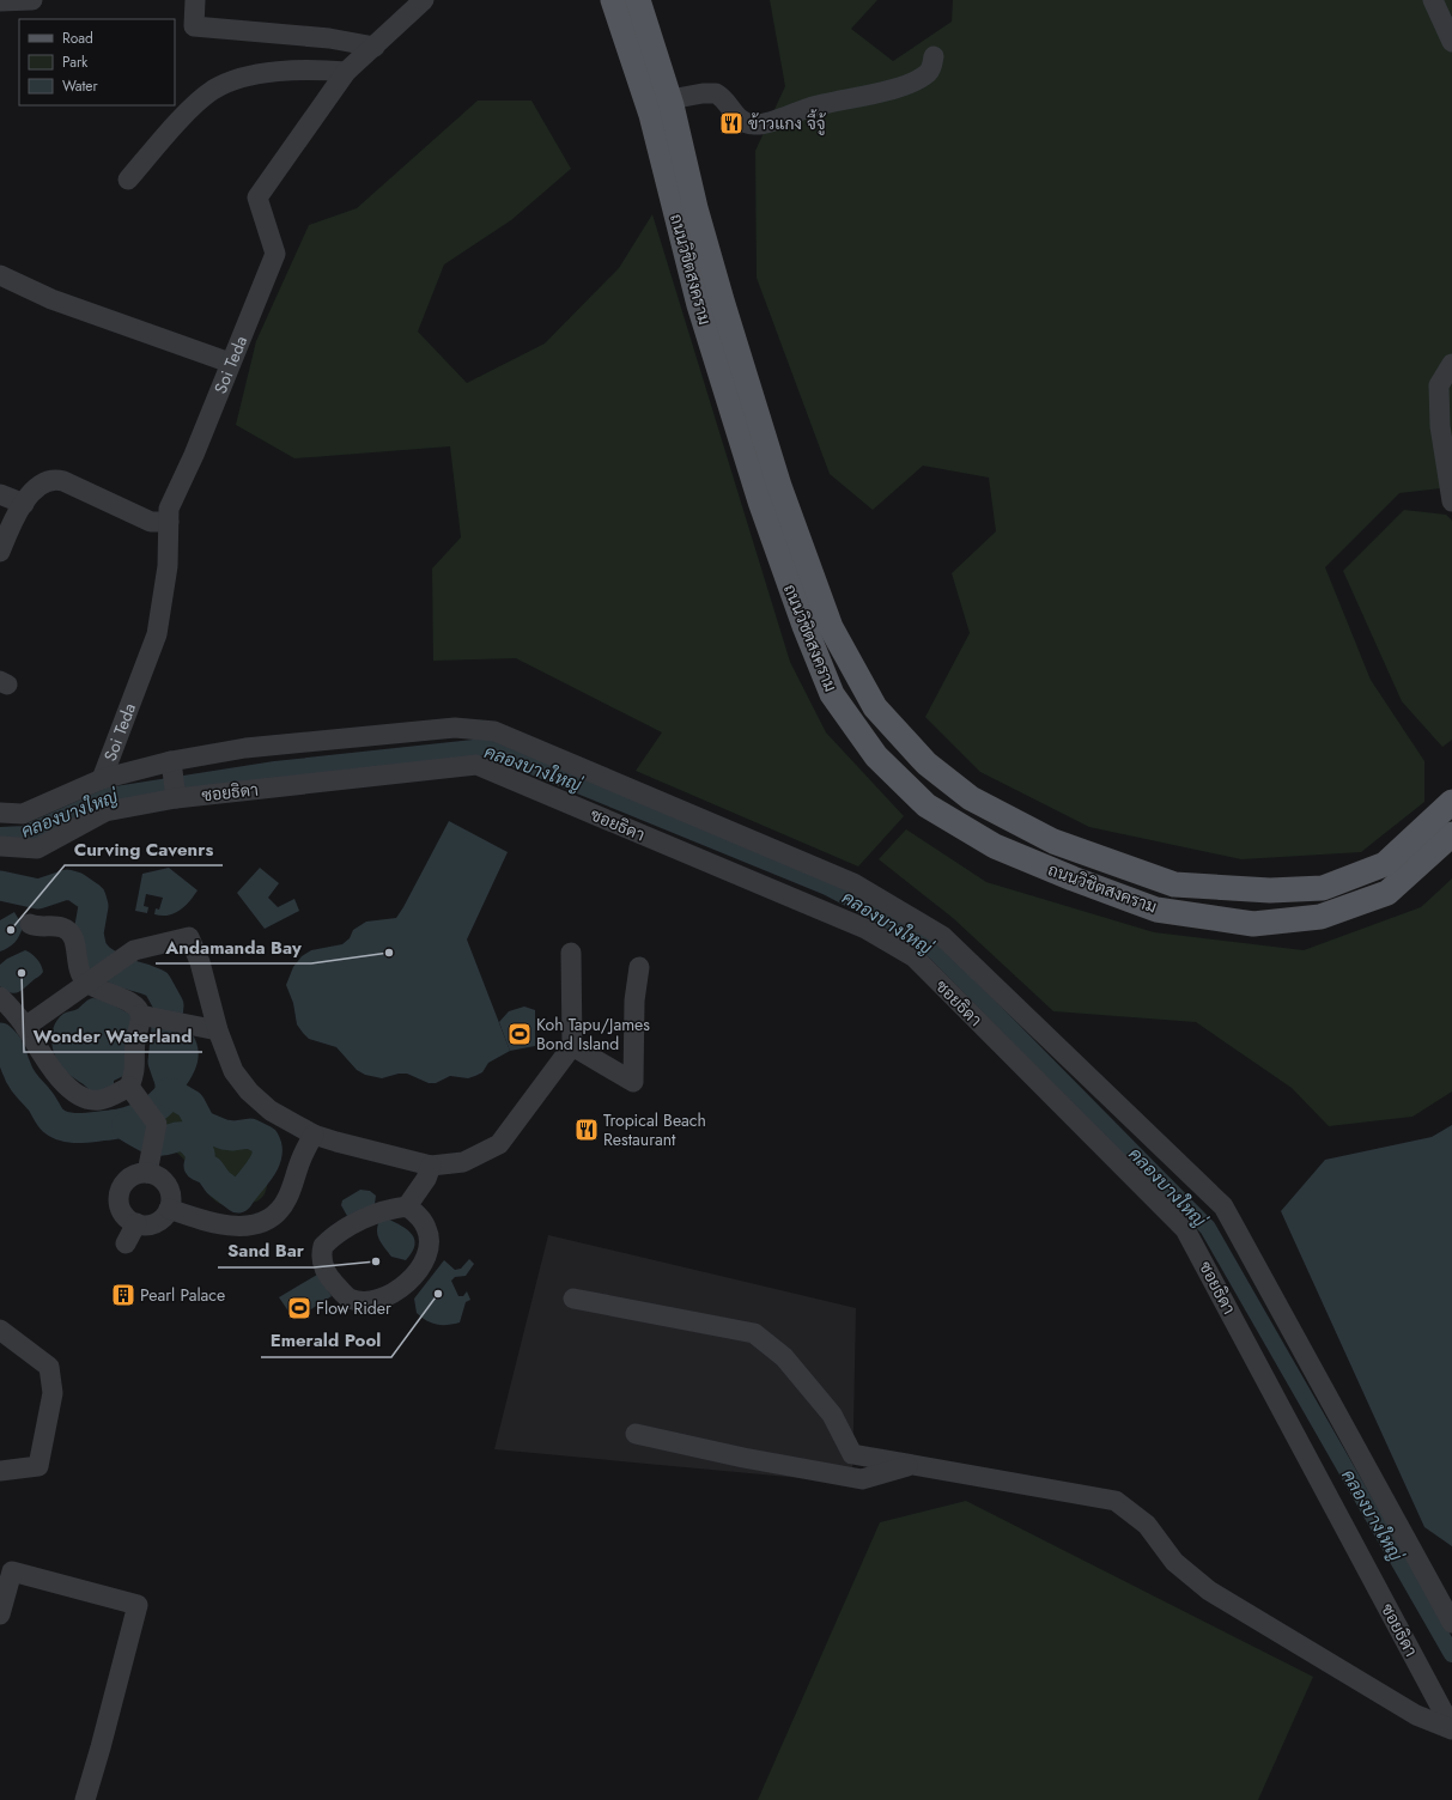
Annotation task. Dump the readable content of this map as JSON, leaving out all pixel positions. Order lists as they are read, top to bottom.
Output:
{
  "streets": {
    "main road": ["ถนนวิชิตสงคราม"],
    "street": ["Soi Teda", "ซอยธิดา"]
  },
  "water": ["คลองบางใหญ่"],
  "places": {
    "restaurant": ["ข้าวแกง จี้จู้", "Tropical Beach Restaurant"],
    "other": [
      "Curving Cavenrs",
      "Andamanda Bay",
      "Wonder Waterland",
      "Sand Bar",
      "Emerald Pool"
    ],
    "sports": ["Koh Tapu/James Bond Island", "Flow Rider"],
    "building": ["Pearl Palace"]
  },
  "legend": ["Road", "Park", "Water"]
}
